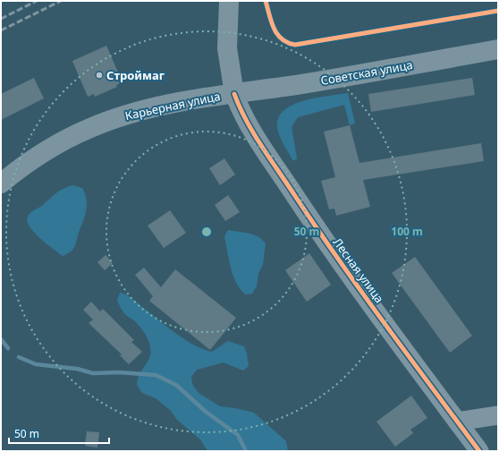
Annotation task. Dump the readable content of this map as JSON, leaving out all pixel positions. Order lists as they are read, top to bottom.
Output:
{
  "streets": {
    "main road": ["Советская улица", "Карьерная улица"],
    "street": ["Лесная улица"]
  },
  "crossings": [
    ["Советская улица", "Карьерная улица"],
    ["Советская улица", "Лесная улица"],
    ["Карьерная улица", "Лесная улица"]
  ],
  "places": ["Строймаг"],
  "scale_bar": "50 m",
  "rings": ["50 m", "100 m"]
}
